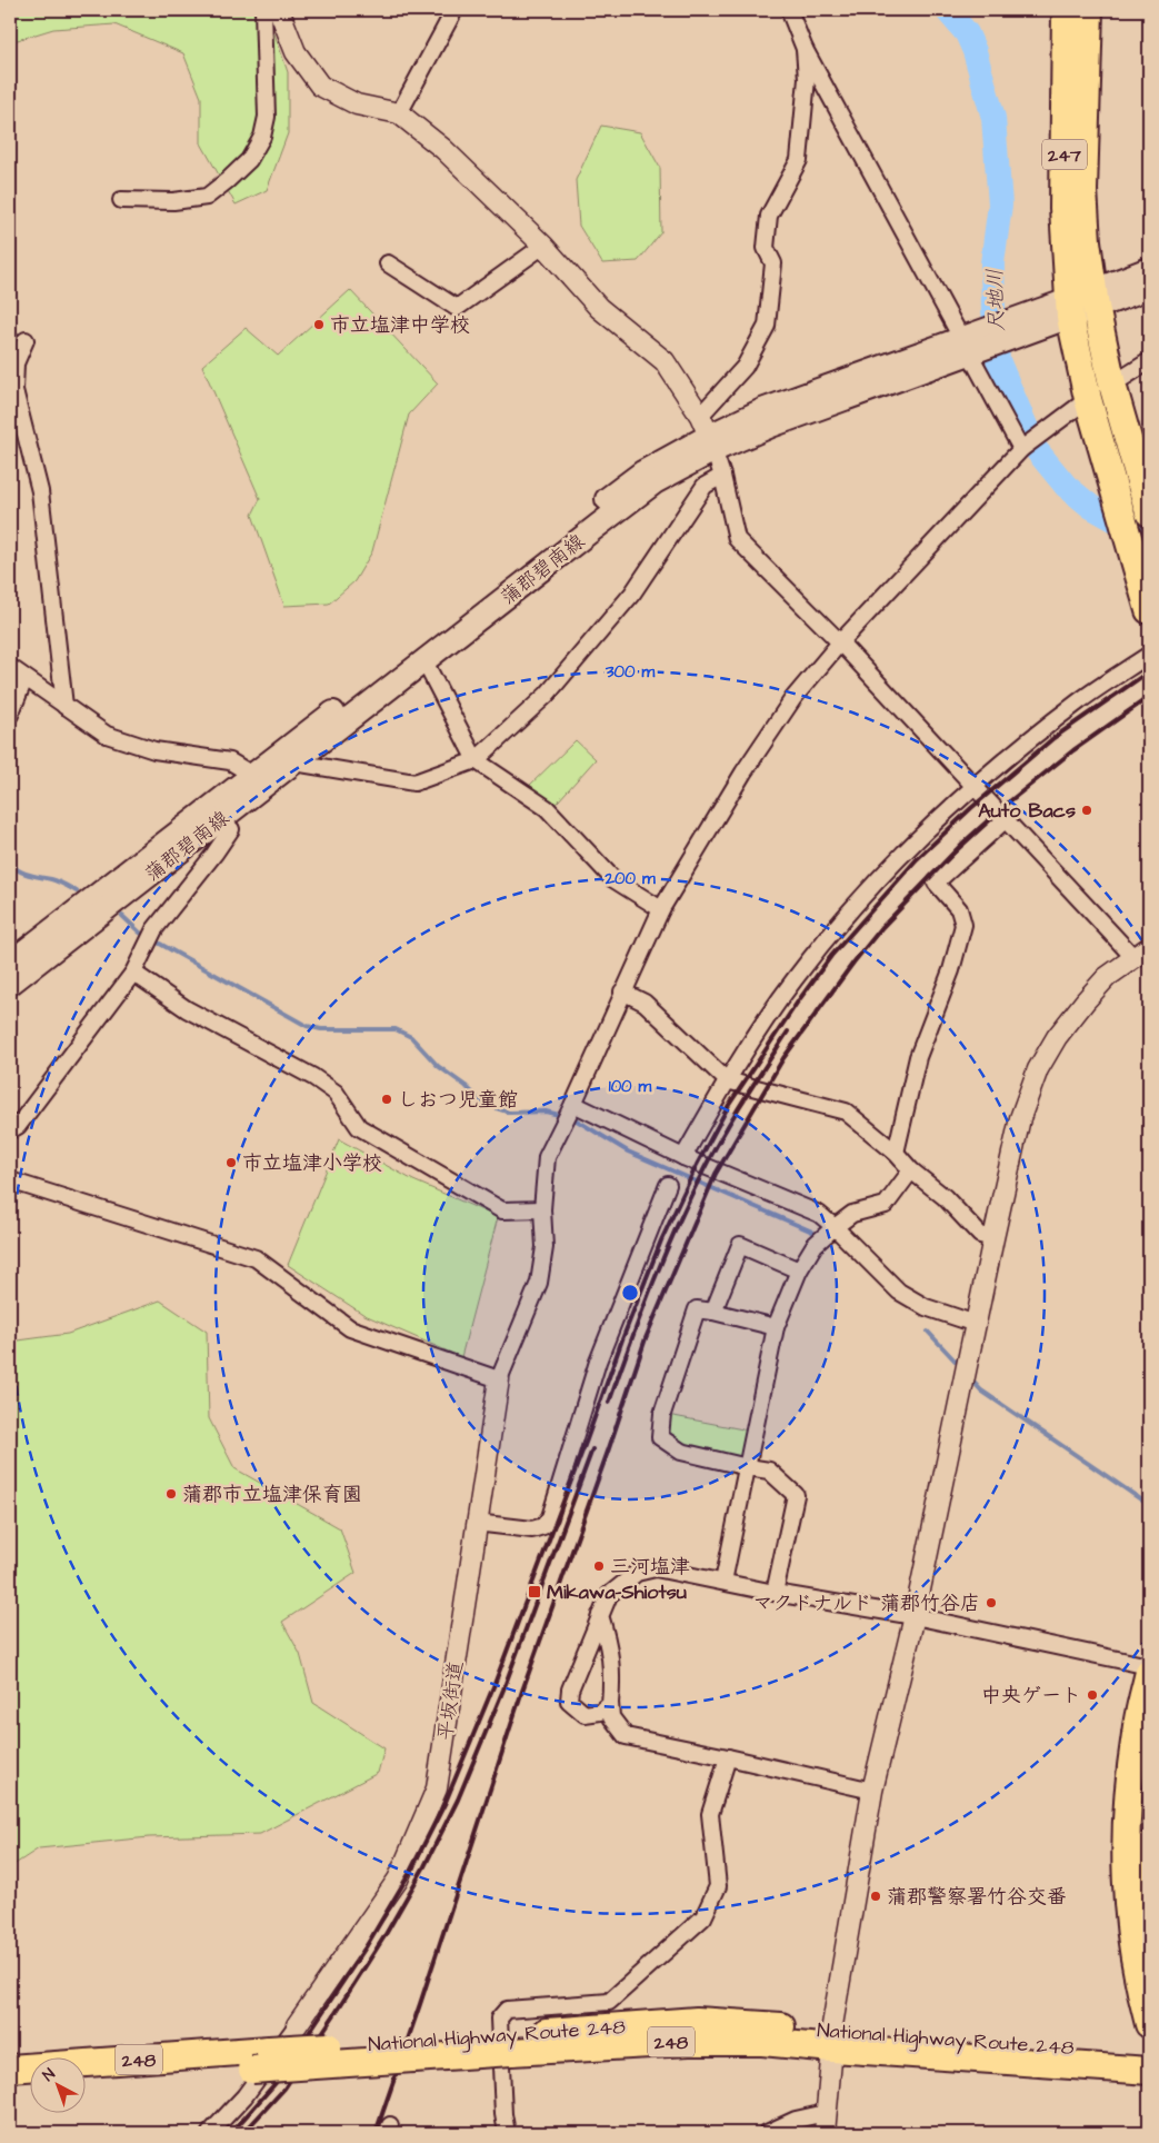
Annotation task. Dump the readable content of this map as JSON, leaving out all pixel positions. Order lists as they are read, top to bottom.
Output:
{
  "streets": {
    "highway": ["247", "National Highway Route 248", "248"],
    "main road": ["蒲郡碧南線"],
    "street": ["平坂街道"]
  },
  "crossings": [
    ["247", "蒲郡碧南線"],
    ["247", "平坂街道"]
  ],
  "water": ["尺地川"],
  "places": {
    "other": [
      "市立塩津中学校",
      "Auto Bacs",
      "しおつ児童館",
      "市立塩津小学校",
      "蒲郡市立塩津保育園",
      "三河塩津",
      "マクドナルド 蒲郡竹谷店",
      "中央ゲート",
      "蒲郡警察署竹谷交番"
    ],
    "transit": ["Mikawa-Shiotsu"]
  },
  "north": "top left",
  "rings": ["300 m", "200 m", "100 m"]
}
